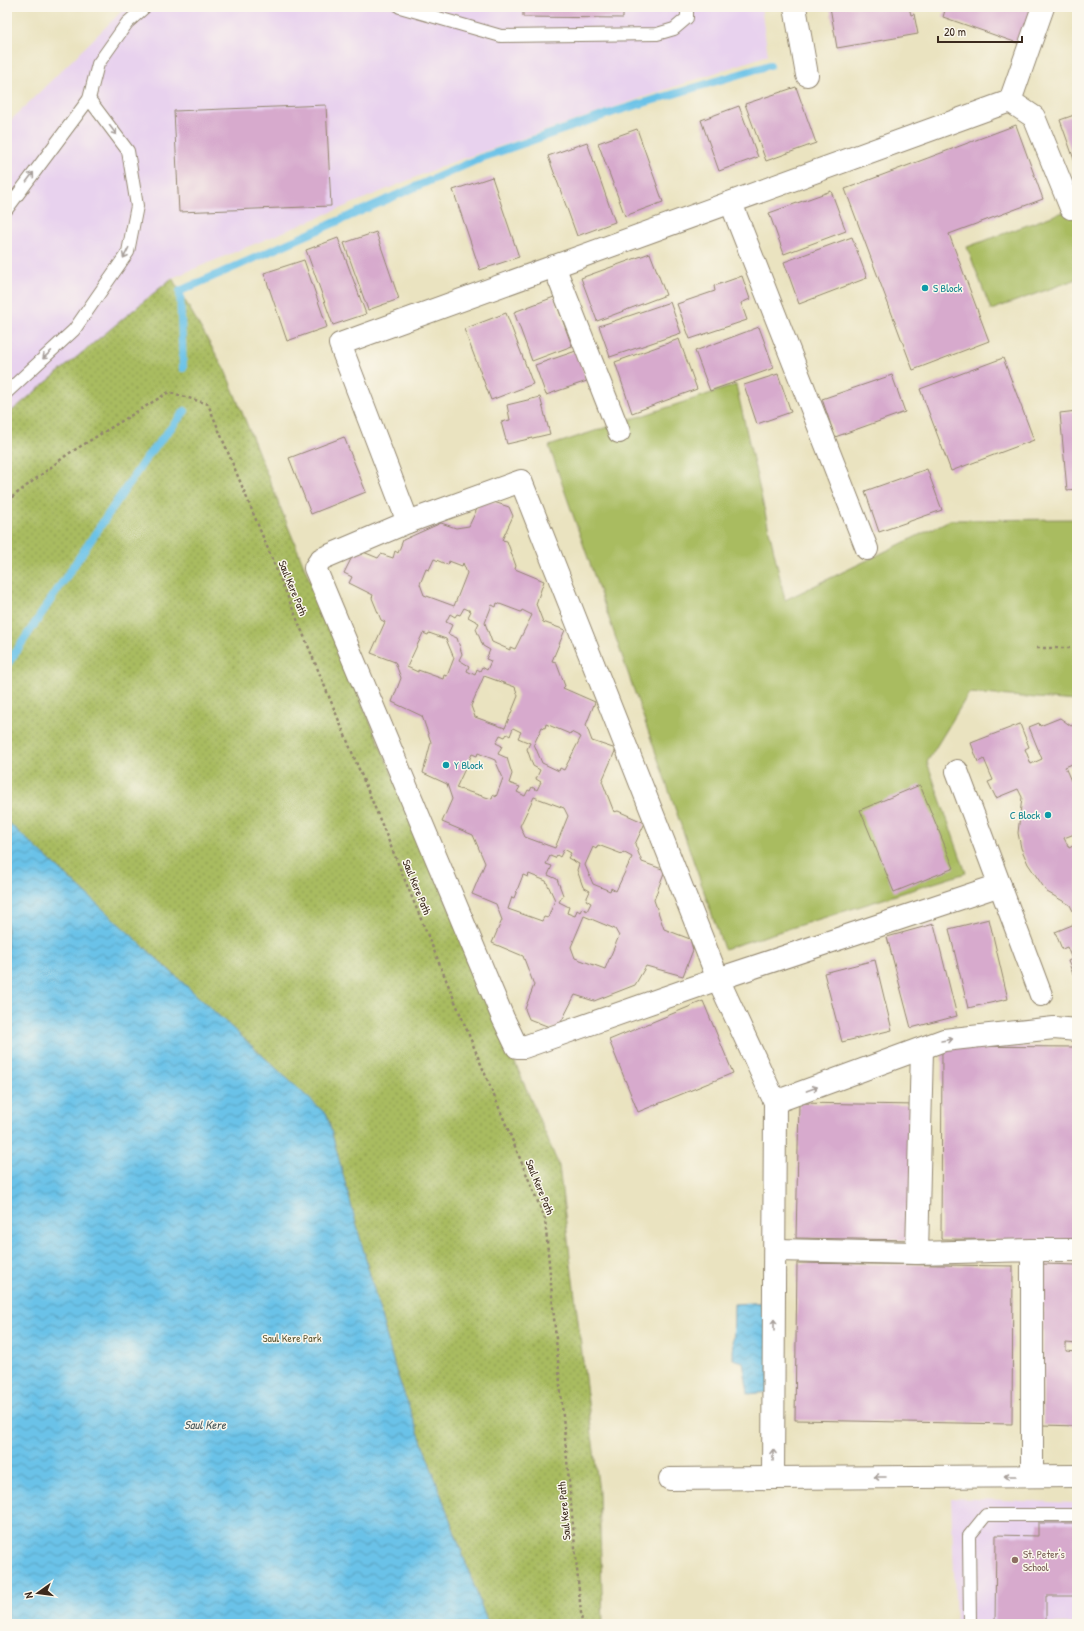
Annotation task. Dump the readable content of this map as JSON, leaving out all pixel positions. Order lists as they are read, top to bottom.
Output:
{
  "streets": {
    "path": ["Saul Kere Path"]
  },
  "water": ["Saul Kere"],
  "parks": ["Saul Kere Park"],
  "places": [
    "S Block",
    "Y Block",
    "C Block",
    "St. Peter's School"
  ],
  "scale_bar": "20 m",
  "north": "left"
}
